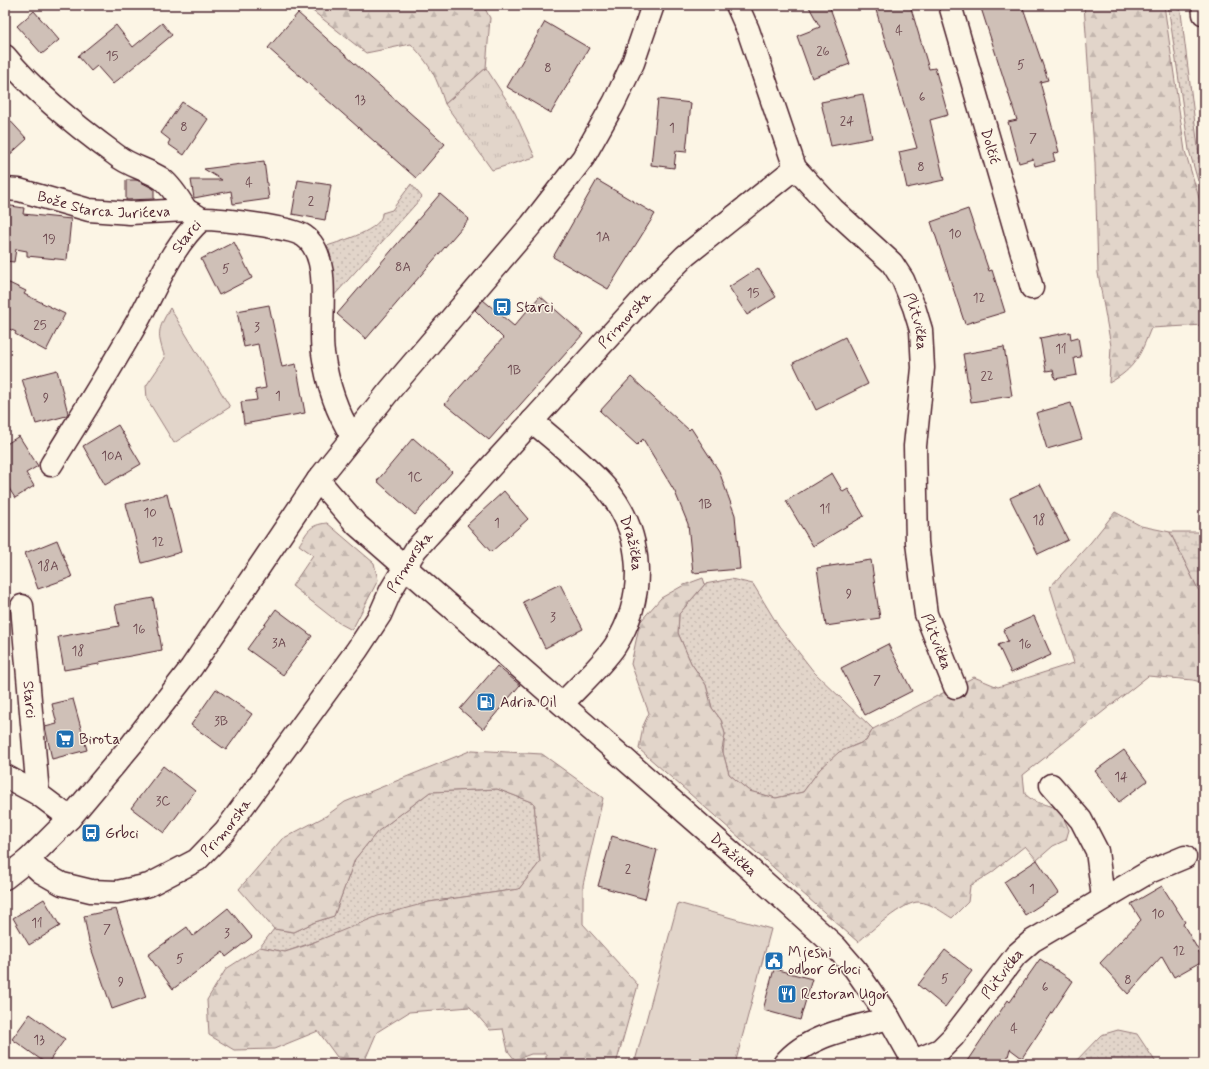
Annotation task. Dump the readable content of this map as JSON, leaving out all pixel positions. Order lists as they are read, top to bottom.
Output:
{
  "streets": {
    "main road": [
      "Dolčić",
      "Bože Starca Jurićeva",
      "Starci",
      "Primorska",
      "Plitvička",
      "Dražička"
    ]
  },
  "crossings": [
    ["Bože Starca Jurićeva", "Starci"],
    ["Primorska", "Plitvička"],
    ["Primorska", "Dražička"],
    ["Plitvička", "Dražička"]
  ],
  "places": {
    "bus stop": ["Starci", "Grbci"],
    "fuel station": ["Adria Oil"],
    "supermarket": ["Birota"],
    "public building": ["Mjesni odbor Grbci"],
    "restaurant": ["Restoran Ugor"]
  },
  "house_numbers": [
    "4",
    "26",
    "15",
    "5",
    "8",
    "6",
    "13",
    "24",
    "8",
    "1",
    "7",
    "8",
    "4",
    "2",
    "10",
    "1A",
    "19",
    "8A",
    "5",
    "15",
    "12",
    "25",
    "3",
    "11",
    "1B",
    "22",
    "1",
    "9",
    "10A",
    "1C",
    "1B",
    "11",
    "10",
    "18",
    "1",
    "12",
    "18A",
    "9",
    "3",
    "16",
    "3A",
    "16",
    "18",
    "7",
    "3B",
    "14",
    "3C",
    "2",
    "1",
    "10",
    "11",
    "7",
    "3",
    "12",
    "5",
    "5",
    "8",
    "9",
    "6",
    "4",
    "13"
  ]
}
